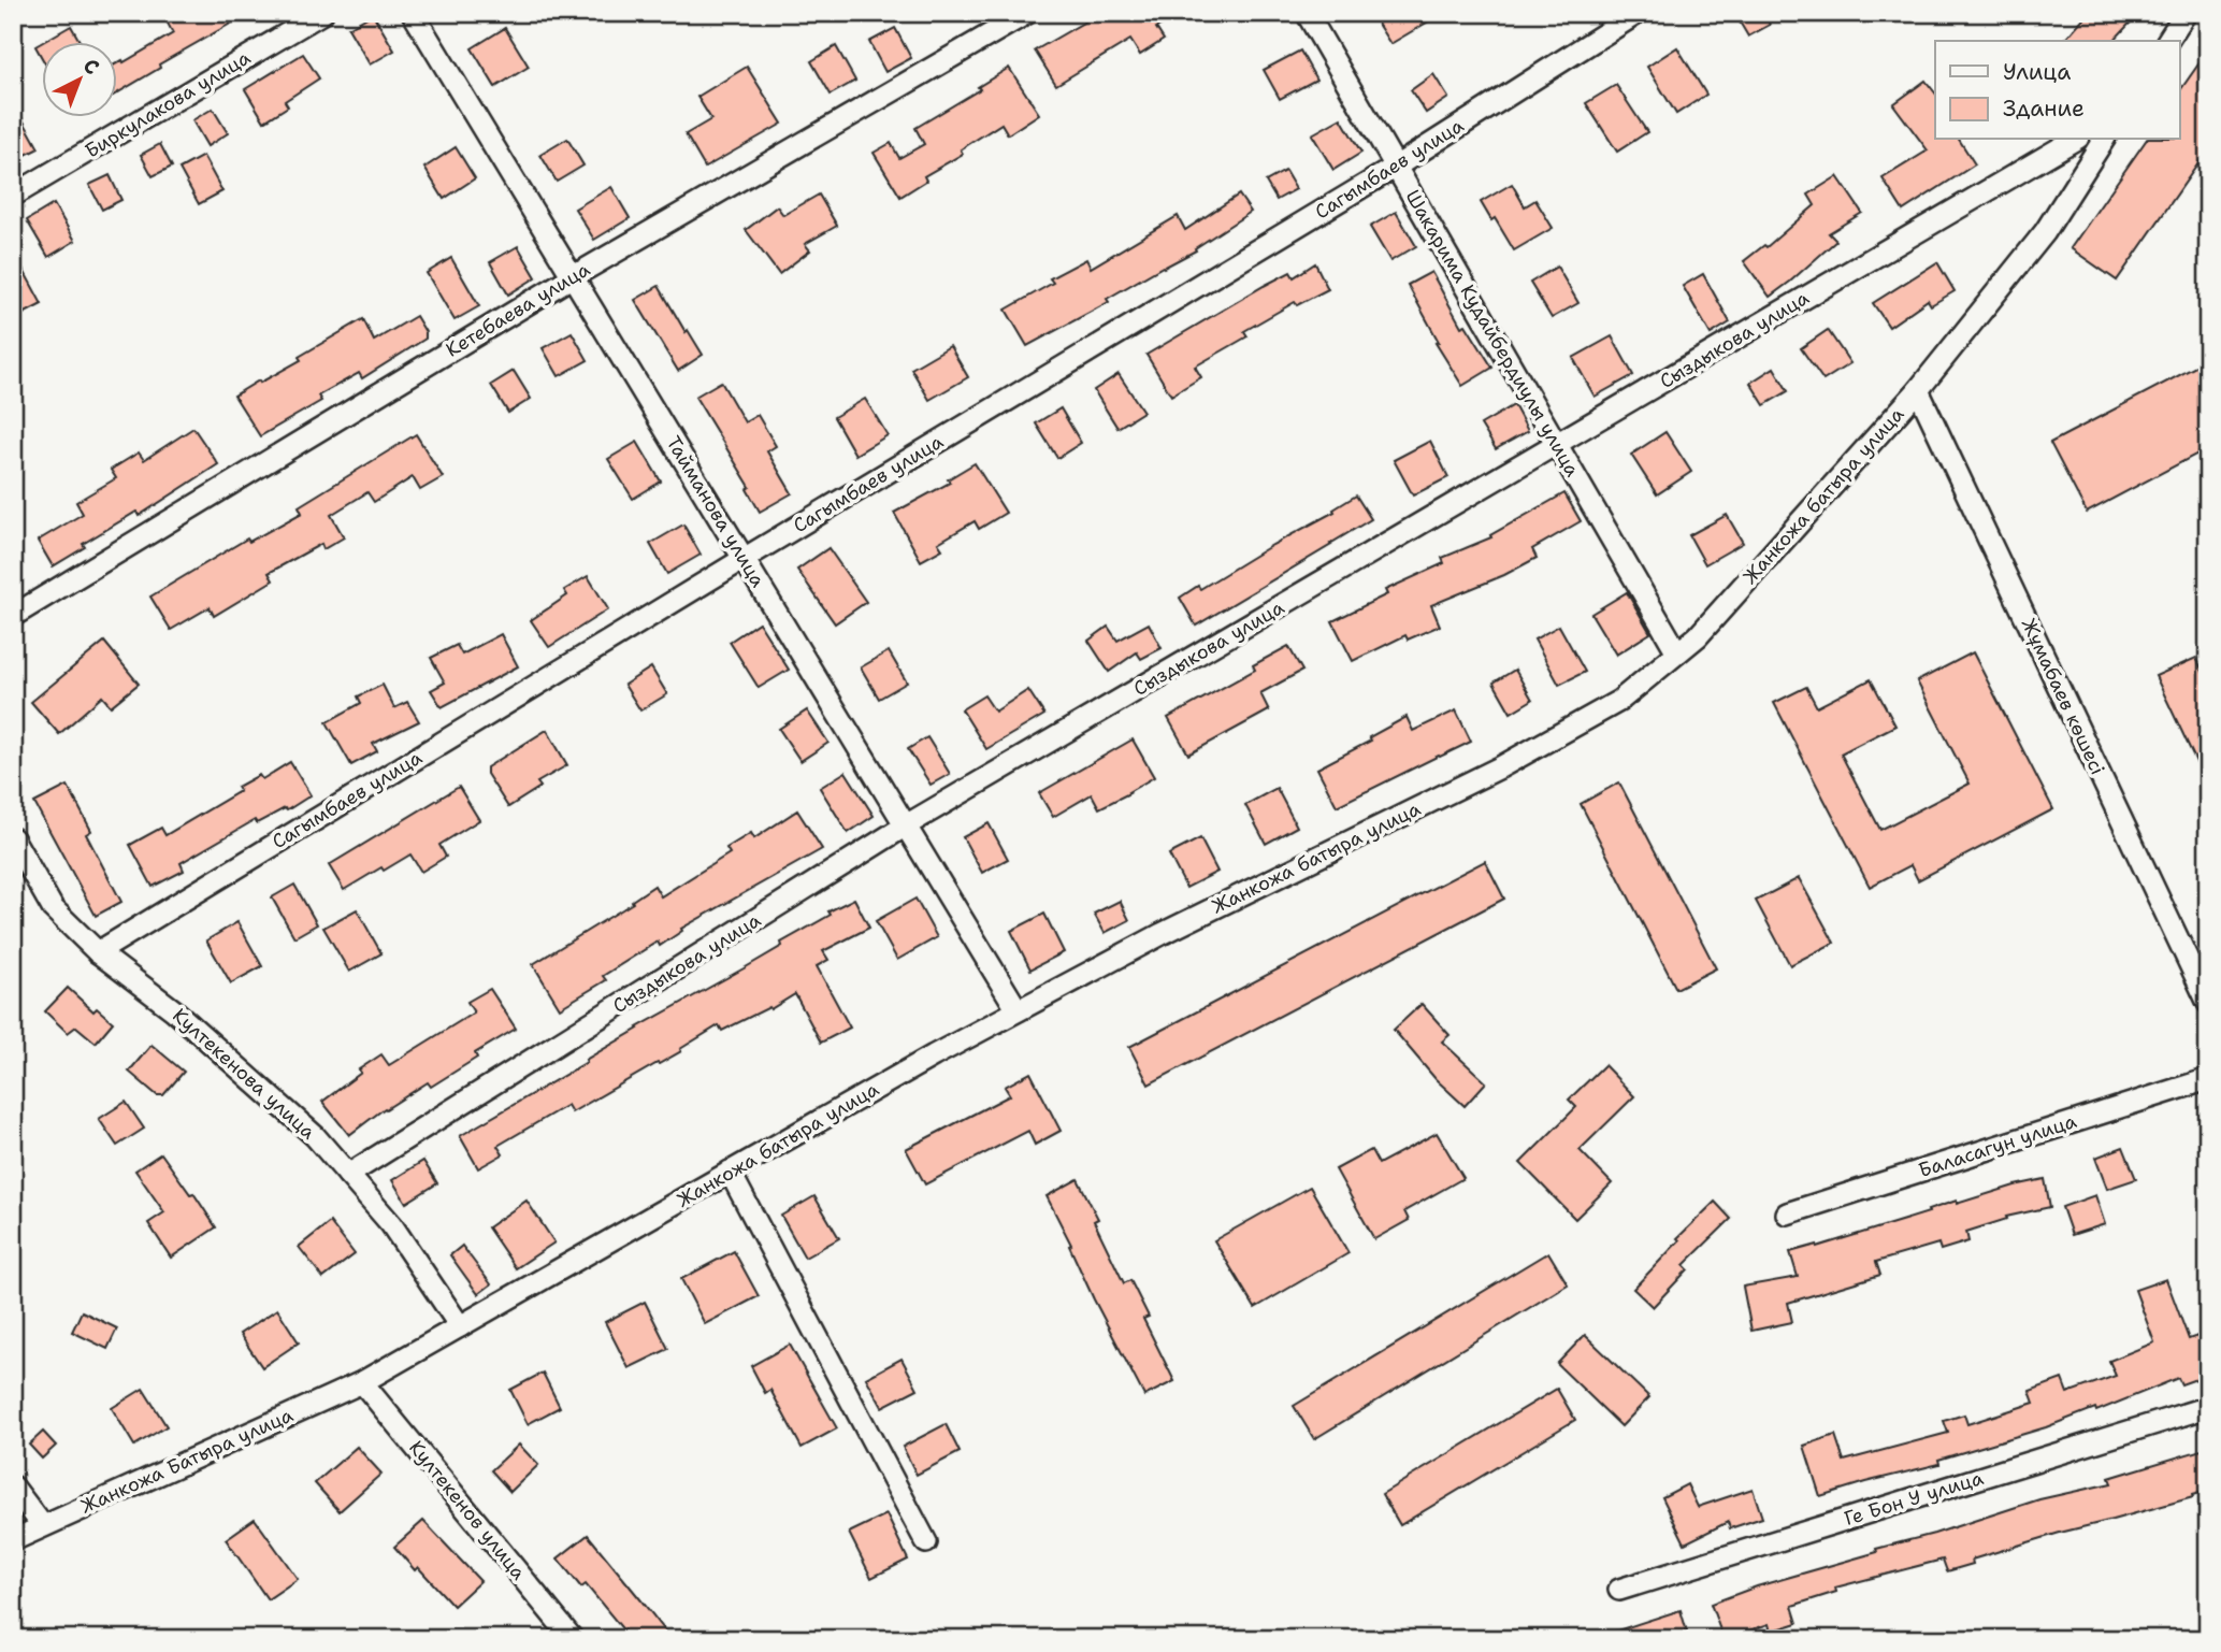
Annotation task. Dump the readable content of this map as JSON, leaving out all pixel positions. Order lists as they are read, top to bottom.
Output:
{
  "streets": {
    "street": [
      "Биркулакова улица",
      "Сагымбаев улица",
      "Кетебаева улица",
      "Шакарима Кудайбердиулы улица",
      "Сыздыкова улица",
      "Жанкожа батыра улица",
      "Тайманова улица",
      "Жұмабаев көшесі",
      "Култекенова улица",
      "Баласагун улица",
      "Жанкожа Батыра улица",
      "Ге Бон У улица",
      "Култекенов улица"
    ]
  },
  "crossings": [
    ["Сагымбаев улица", "Шакарима Кудайбердиулы улица"],
    ["Сагымбаев улица", "Тайманова улица"],
    ["Сагымбаев улица", "Култекенова улица"],
    ["Кетебаева улица", "Тайманова улица"],
    ["Шакарима Кудайбердиулы улица", "Сыздыкова улица"],
    ["Шакарима Кудайбердиулы улица", "Жанкожа батыра улица"],
    ["Сыздыкова улица", "Тайманова улица"],
    ["Сыздыкова улица", "Култекенова улица"],
    ["Жанкожа батыра улица", "Тайманова улица"],
    ["Жанкожа батыра улица", "Жұмабаев көшесі"],
    ["Жанкожа батыра улица", "Култекенова улица"],
    ["Жанкожа батыра улица", "Жанкожа Батыра улица"],
    ["Жанкожа батыра улица", "Култекенов улица"],
    ["Жанкожа Батыра улица", "Култекенов улица"]
  ],
  "legend": ["Улица", "Здание"],
  "north": "top right"
}
